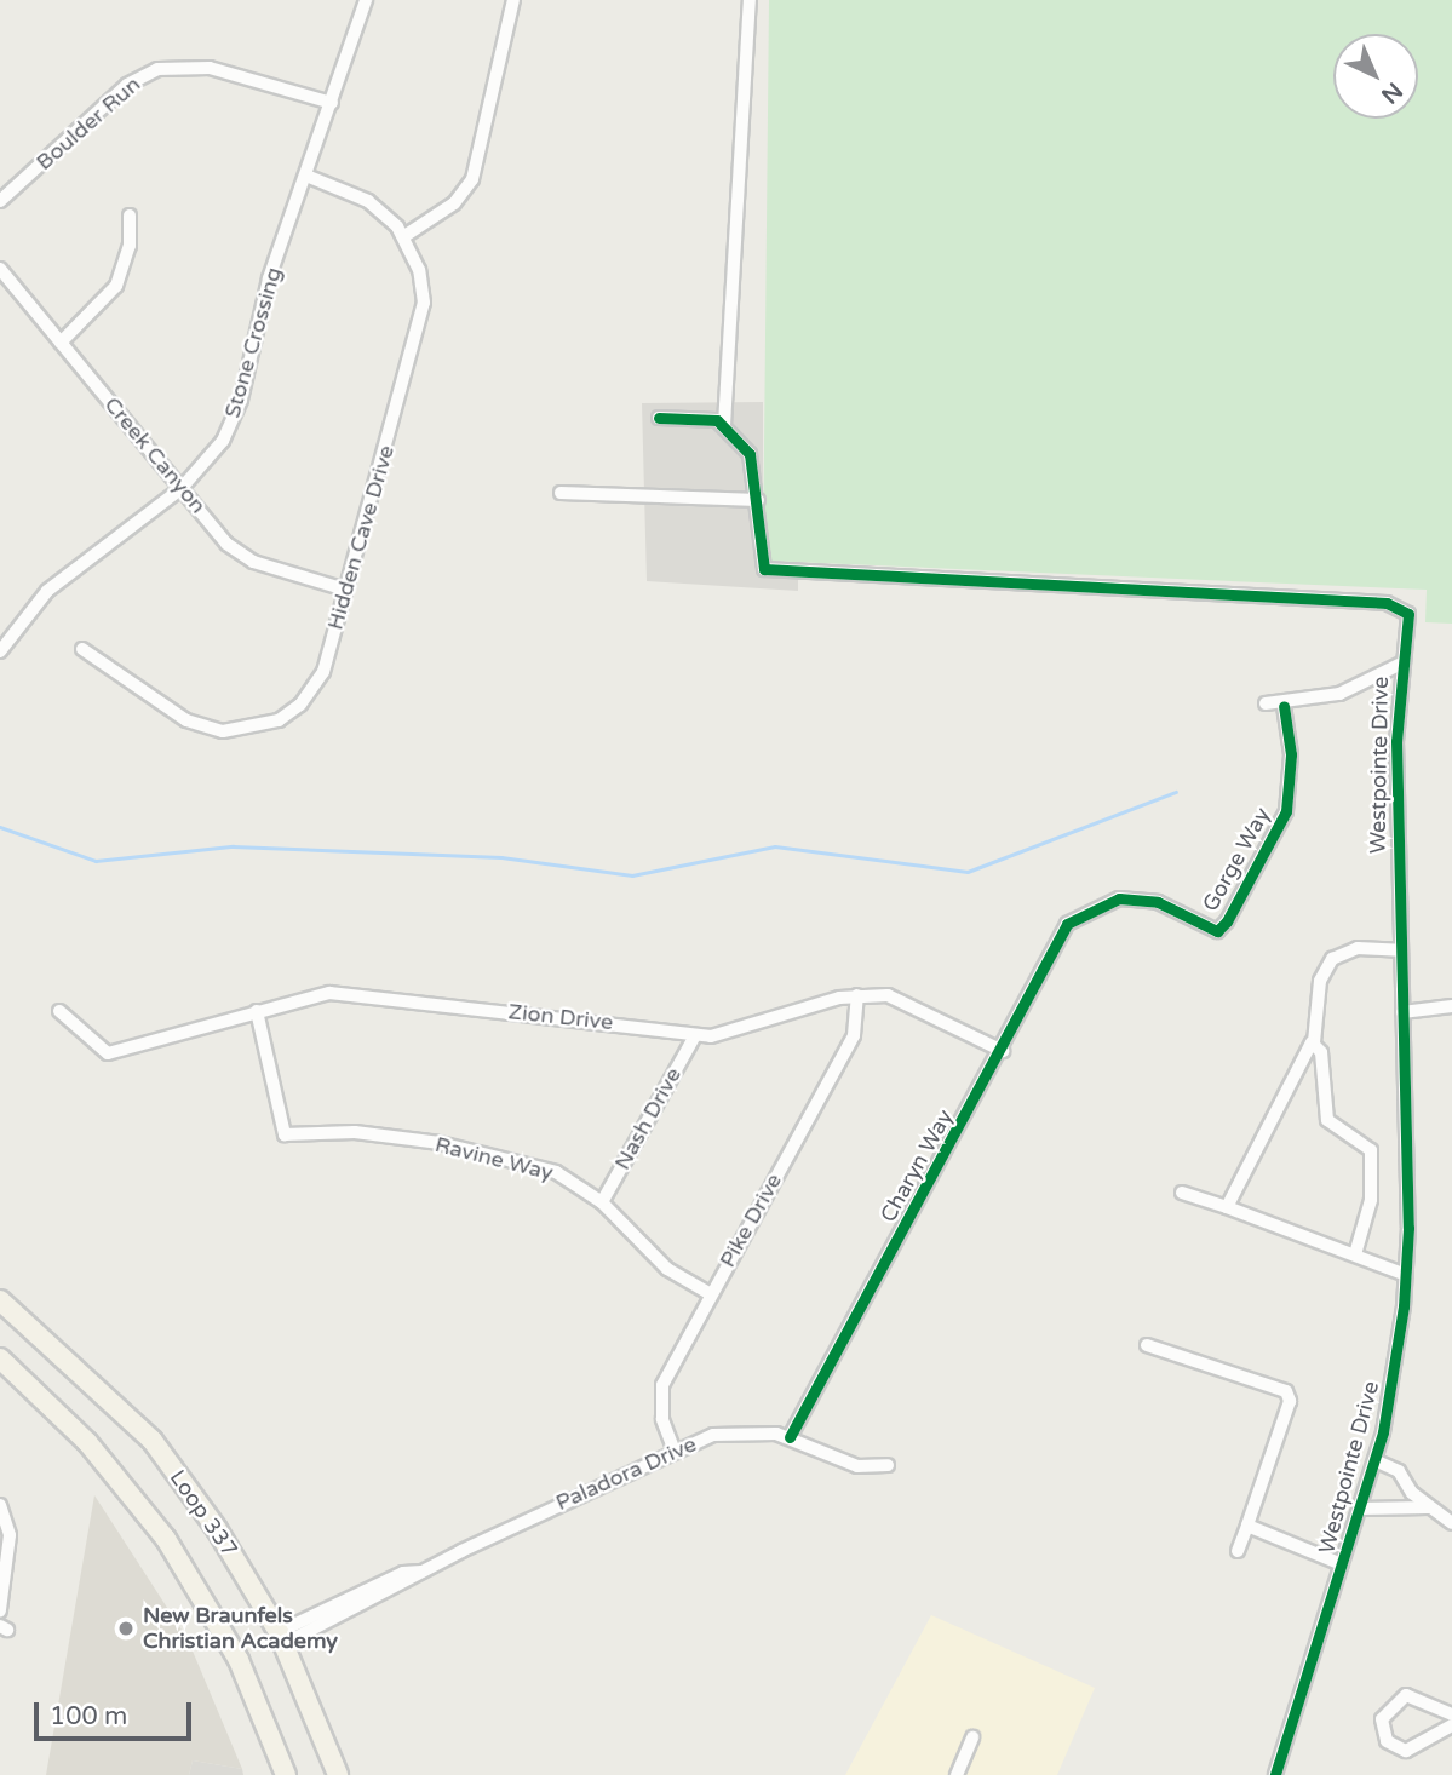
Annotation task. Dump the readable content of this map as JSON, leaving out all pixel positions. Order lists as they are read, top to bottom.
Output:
{
  "streets": {
    "main road": ["Loop 337"],
    "street": [
      "Boulder Run",
      "Stone Crossing",
      "Creek Canyon",
      "Hidden Cave Drive",
      "Westpointe Drive",
      "Gorge Way",
      "Zion Drive",
      "Nash Drive",
      "Ravine Way",
      "Charyn Way",
      "Pike Drive",
      "Paladora Drive"
    ]
  },
  "crossings": [
    ["Boulder Run", "Stone Crossing"],
    ["Stone Crossing", "Creek Canyon"],
    ["Stone Crossing", "Hidden Cave Drive"],
    ["Creek Canyon", "Hidden Cave Drive"],
    ["Gorge Way", "Charyn Way"],
    ["Zion Drive", "Nash Drive"],
    ["Zion Drive", "Ravine Way"],
    ["Zion Drive", "Charyn Way"],
    ["Zion Drive", "Pike Drive"],
    ["Nash Drive", "Ravine Way"],
    ["Ravine Way", "Pike Drive"],
    ["Charyn Way", "Paladora Drive"],
    ["Pike Drive", "Paladora Drive"],
    ["Paladora Drive", "Loop 337"]
  ],
  "places": ["New Braunfels Christian Academy"],
  "scale_bar": "100 m",
  "north": "bottom right"
}
